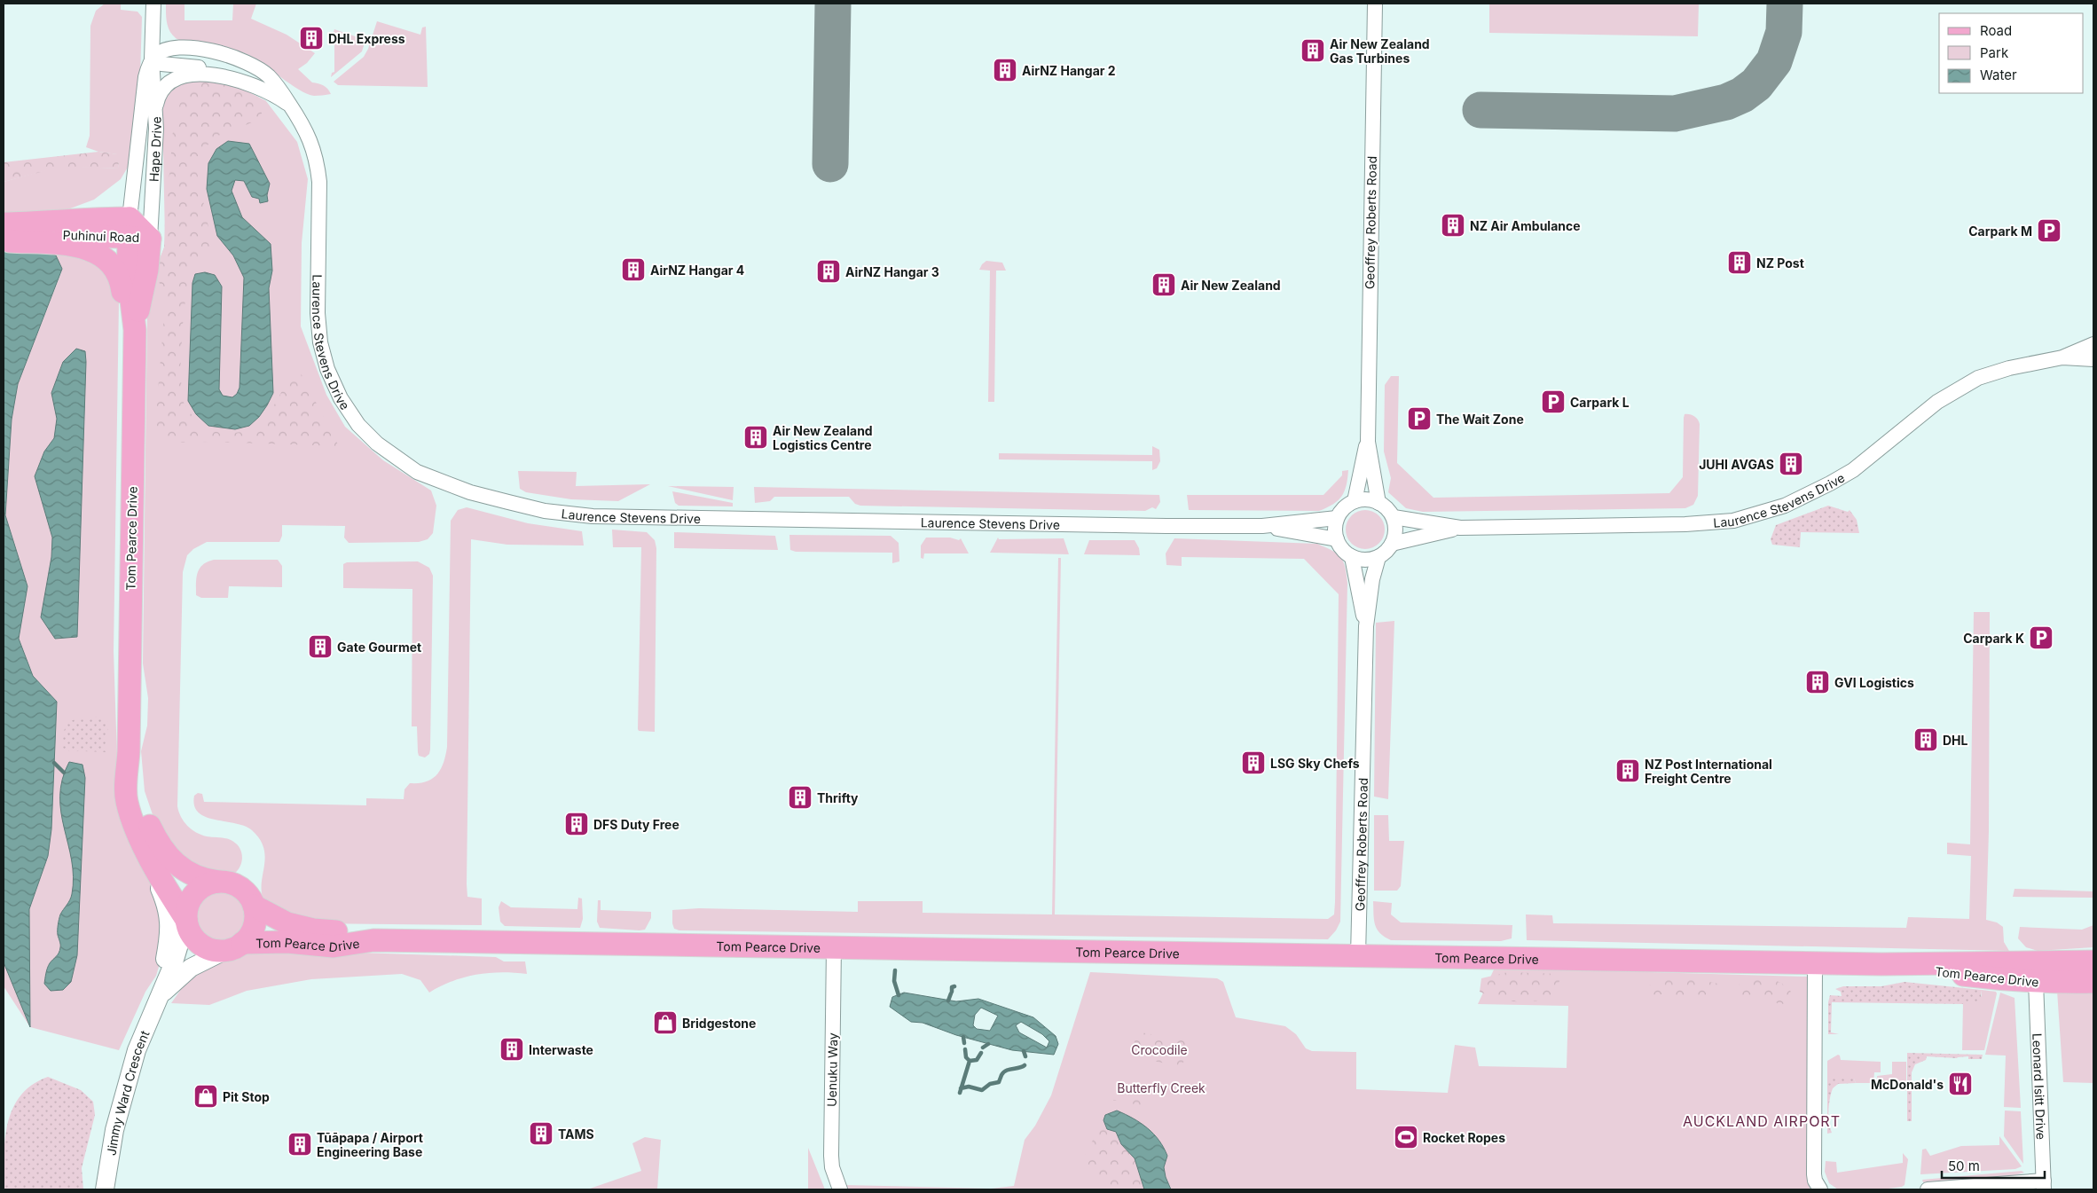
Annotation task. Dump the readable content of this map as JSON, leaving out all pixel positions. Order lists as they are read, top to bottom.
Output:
{
  "streets": {
    "main road": ["Puhinui Road", "Tom Pearce Drive"],
    "street": [
      "Hape Drive",
      "Geoffrey Roberts Road",
      "Laurence Stevens Drive",
      "Uenuku Way",
      "Leonard Isitt Drive",
      "Jimmy Ward Crescent"
    ]
  },
  "crossings": [
    ["Hape Drive", "Puhinui Road"],
    ["Hape Drive", "Laurence Stevens Drive"],
    ["Hape Drive", "Tom Pearce Drive"],
    ["Geoffrey Roberts Road", "Laurence Stevens Drive"],
    ["Geoffrey Roberts Road", "Tom Pearce Drive"],
    ["Puhinui Road", "Tom Pearce Drive"],
    ["Tom Pearce Drive", "Uenuku Way"],
    ["Tom Pearce Drive", "Leonard Isitt Drive"],
    ["Tom Pearce Drive", "Jimmy Ward Crescent"]
  ],
  "districts": ["AUCKLAND AIRPORT"],
  "parks": ["Crocodile", "Butterfly Creek"],
  "places": {
    "building": [
      "DHL Express",
      "Air New Zealand Gas Turbines",
      "AirNZ Hangar 2",
      "NZ Air Ambulance",
      "NZ Post",
      "AirNZ Hangar 4",
      "AirNZ Hangar 3",
      "Air New Zealand",
      "Air New Zealand Logistics Centre",
      "JUHI AVGAS",
      "Gate Gourmet",
      "GVI Logistics",
      "DHL",
      "LSG Sky Chefs",
      "NZ Post International Freight Centre",
      "Thrifty",
      "DFS Duty Free",
      "Interwaste",
      "TAMS",
      "Tūāpapa / Airport Engineering Base"
    ],
    "parking": [
      "Carpark M",
      "Carpark L",
      "The Wait Zone",
      "Carpark K"
    ],
    "shop": ["Bridgestone", "Pit Stop"],
    "restaurant": ["McDonald's"],
    "sports": ["Rocket Ropes"]
  },
  "legend": ["Road", "Park", "Water"],
  "scale_bar": "50 m"
}
